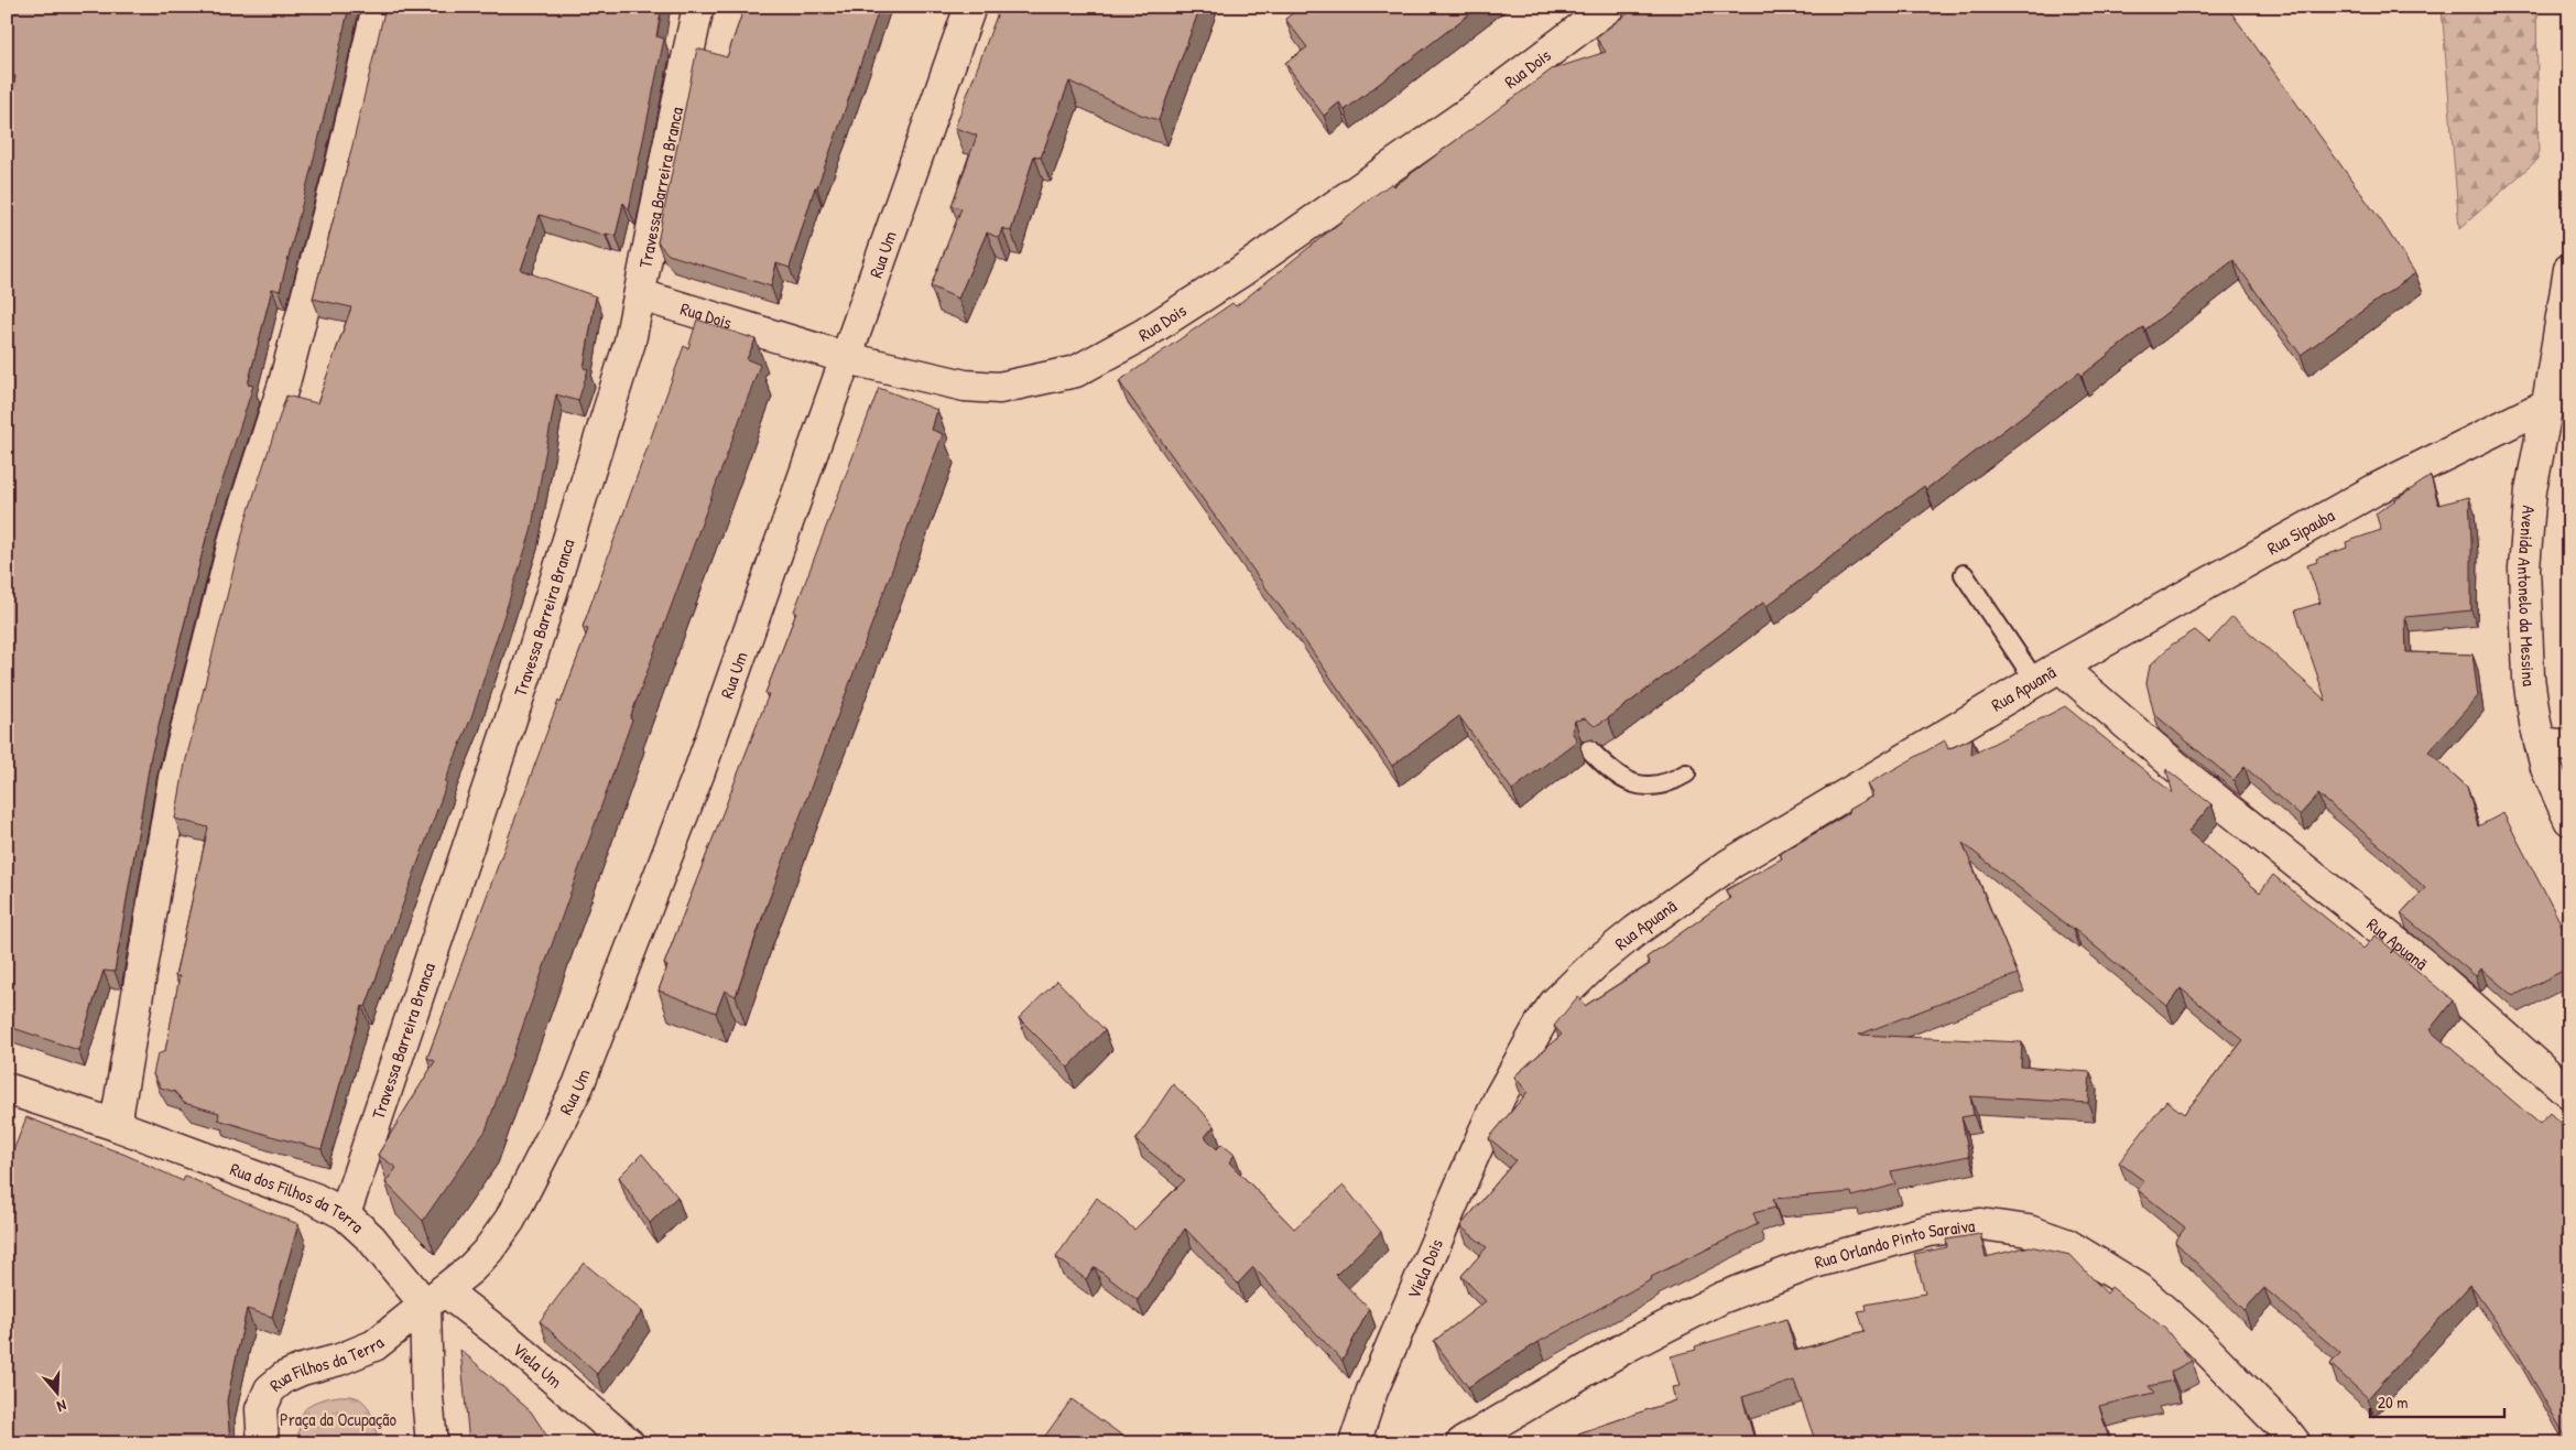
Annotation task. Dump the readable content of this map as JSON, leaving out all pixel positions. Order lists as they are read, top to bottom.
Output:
{
  "streets": {
    "street": [
      "Rua Dois",
      "Travessa Barreira Branca",
      "Rua Um",
      "Rua Sipauba",
      "Avenida Antonelo da Messina",
      "Rua Apuanã",
      "Rua dos Filhos da Terra",
      "Rua Orlando Pinto Saraiva",
      "Viela Dois",
      "Rua Filhos da Terra",
      "Viela Um"
    ]
  },
  "crossings": [
    ["Rua Dois", "Travessa Barreira Branca"],
    ["Rua Dois", "Rua Um"],
    ["Travessa Barreira Branca", "Rua dos Filhos da Terra"],
    ["Rua Um", "Rua dos Filhos da Terra"],
    ["Rua Um", "Rua Filhos da Terra"],
    ["Rua Um", "Viela Um"],
    ["Rua Sipauba", "Avenida Antonelo da Messina"],
    ["Rua Sipauba", "Rua Apuanã"],
    ["Rua Apuanã", "Viela Dois"],
    ["Rua dos Filhos da Terra", "Rua Filhos da Terra"],
    ["Rua dos Filhos da Terra", "Viela Um"],
    ["Rua Filhos da Terra", "Viela Um"]
  ],
  "parks": ["Praça da Ocupação"],
  "scale_bar": "20 m",
  "north": "bottom"
}
